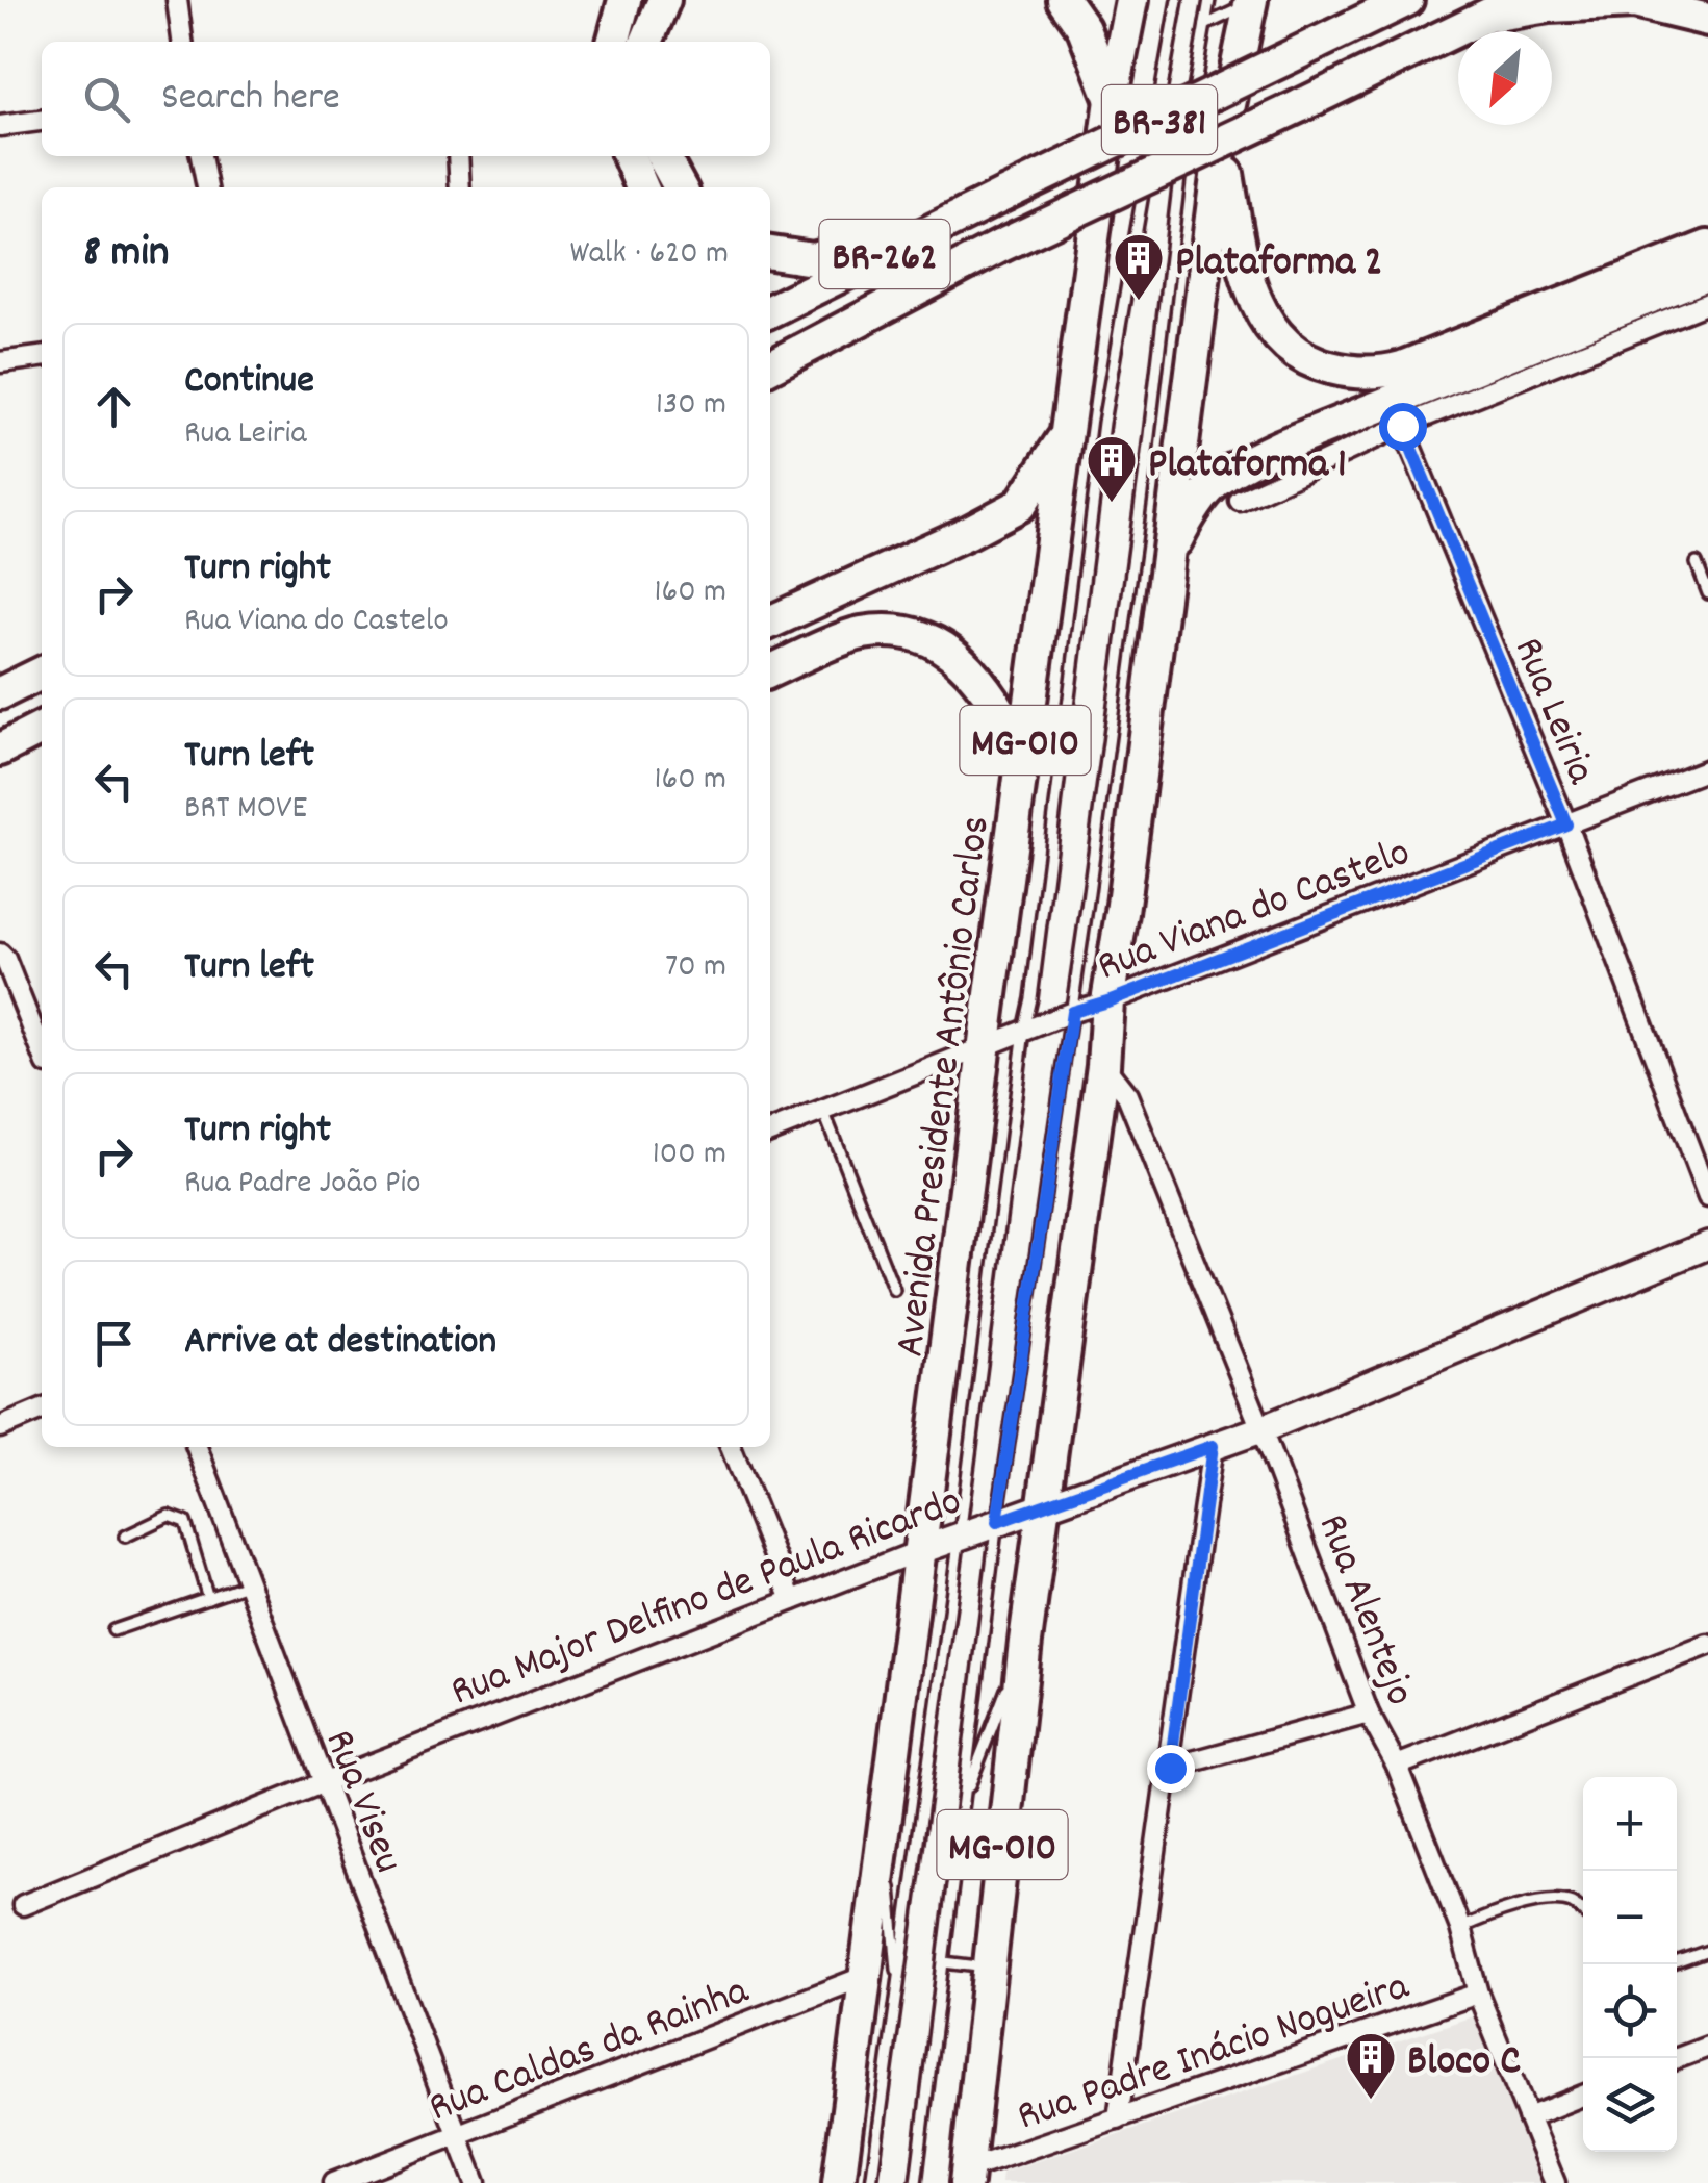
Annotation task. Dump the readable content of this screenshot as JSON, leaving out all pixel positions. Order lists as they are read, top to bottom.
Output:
{
  "streets": {
    "highway": [
      "BR-381",
      "BR-262",
      "MG-010",
      "Avenida Presidente Antônio Carlos"
    ],
    "street": [
      "Rua Leiria",
      "Rua Viana do Castelo",
      "Rua Major Delfino de Paula Ricardo",
      "Rua Alentejo",
      "Rua Viseu",
      "Rua Caldas da Rainha",
      "Rua Padre Inácio Nogueira"
    ]
  },
  "crossings": [
    ["BR-381", "BR-262"],
    ["Rua Leiria", "Rua Viana do Castelo"],
    ["MG-010", "Rua Viana do Castelo"],
    ["MG-010", "Rua Major Delfino de Paula Ricardo"],
    ["MG-010", "Rua Alentejo"],
    ["MG-010", "Rua Padre Inácio Nogueira"],
    ["Rua Viana do Castelo", "Avenida Presidente Antônio Carlos"],
    ["Avenida Presidente Antônio Carlos", "Rua Major Delfino de Paula Ricardo"],
    ["Avenida Presidente Antônio Carlos", "Rua Caldas da Rainha"],
    ["Rua Major Delfino de Paula Ricardo", "Rua Alentejo"],
    ["Rua Major Delfino de Paula Ricardo", "Rua Viseu"],
    ["Rua Alentejo", "Rua Padre Inácio Nogueira"],
    ["Rua Viseu", "Rua Caldas da Rainha"]
  ],
  "places": {
    "building": ["Plataforma 2", "Plataforma 1", "Bloco C"]
  },
  "north": "bottom left",
  "page": {
    "search": "Search here",
    "heading": ["8 min", "Walk · 620 m"],
    "list": [
      ["Continue", "Rua Leiria", "130 m"],
      ["Turn right", "Rua Viana do Castelo", "160 m"],
      ["Turn left", "BRT MOVE", "160 m"],
      ["Turn left", "70 m"],
      ["Turn right", "Rua Padre João Pio", "100 m"],
      "Arrive at destination"
    ],
    "map_buttons": ["+", "−"]
  }
}
